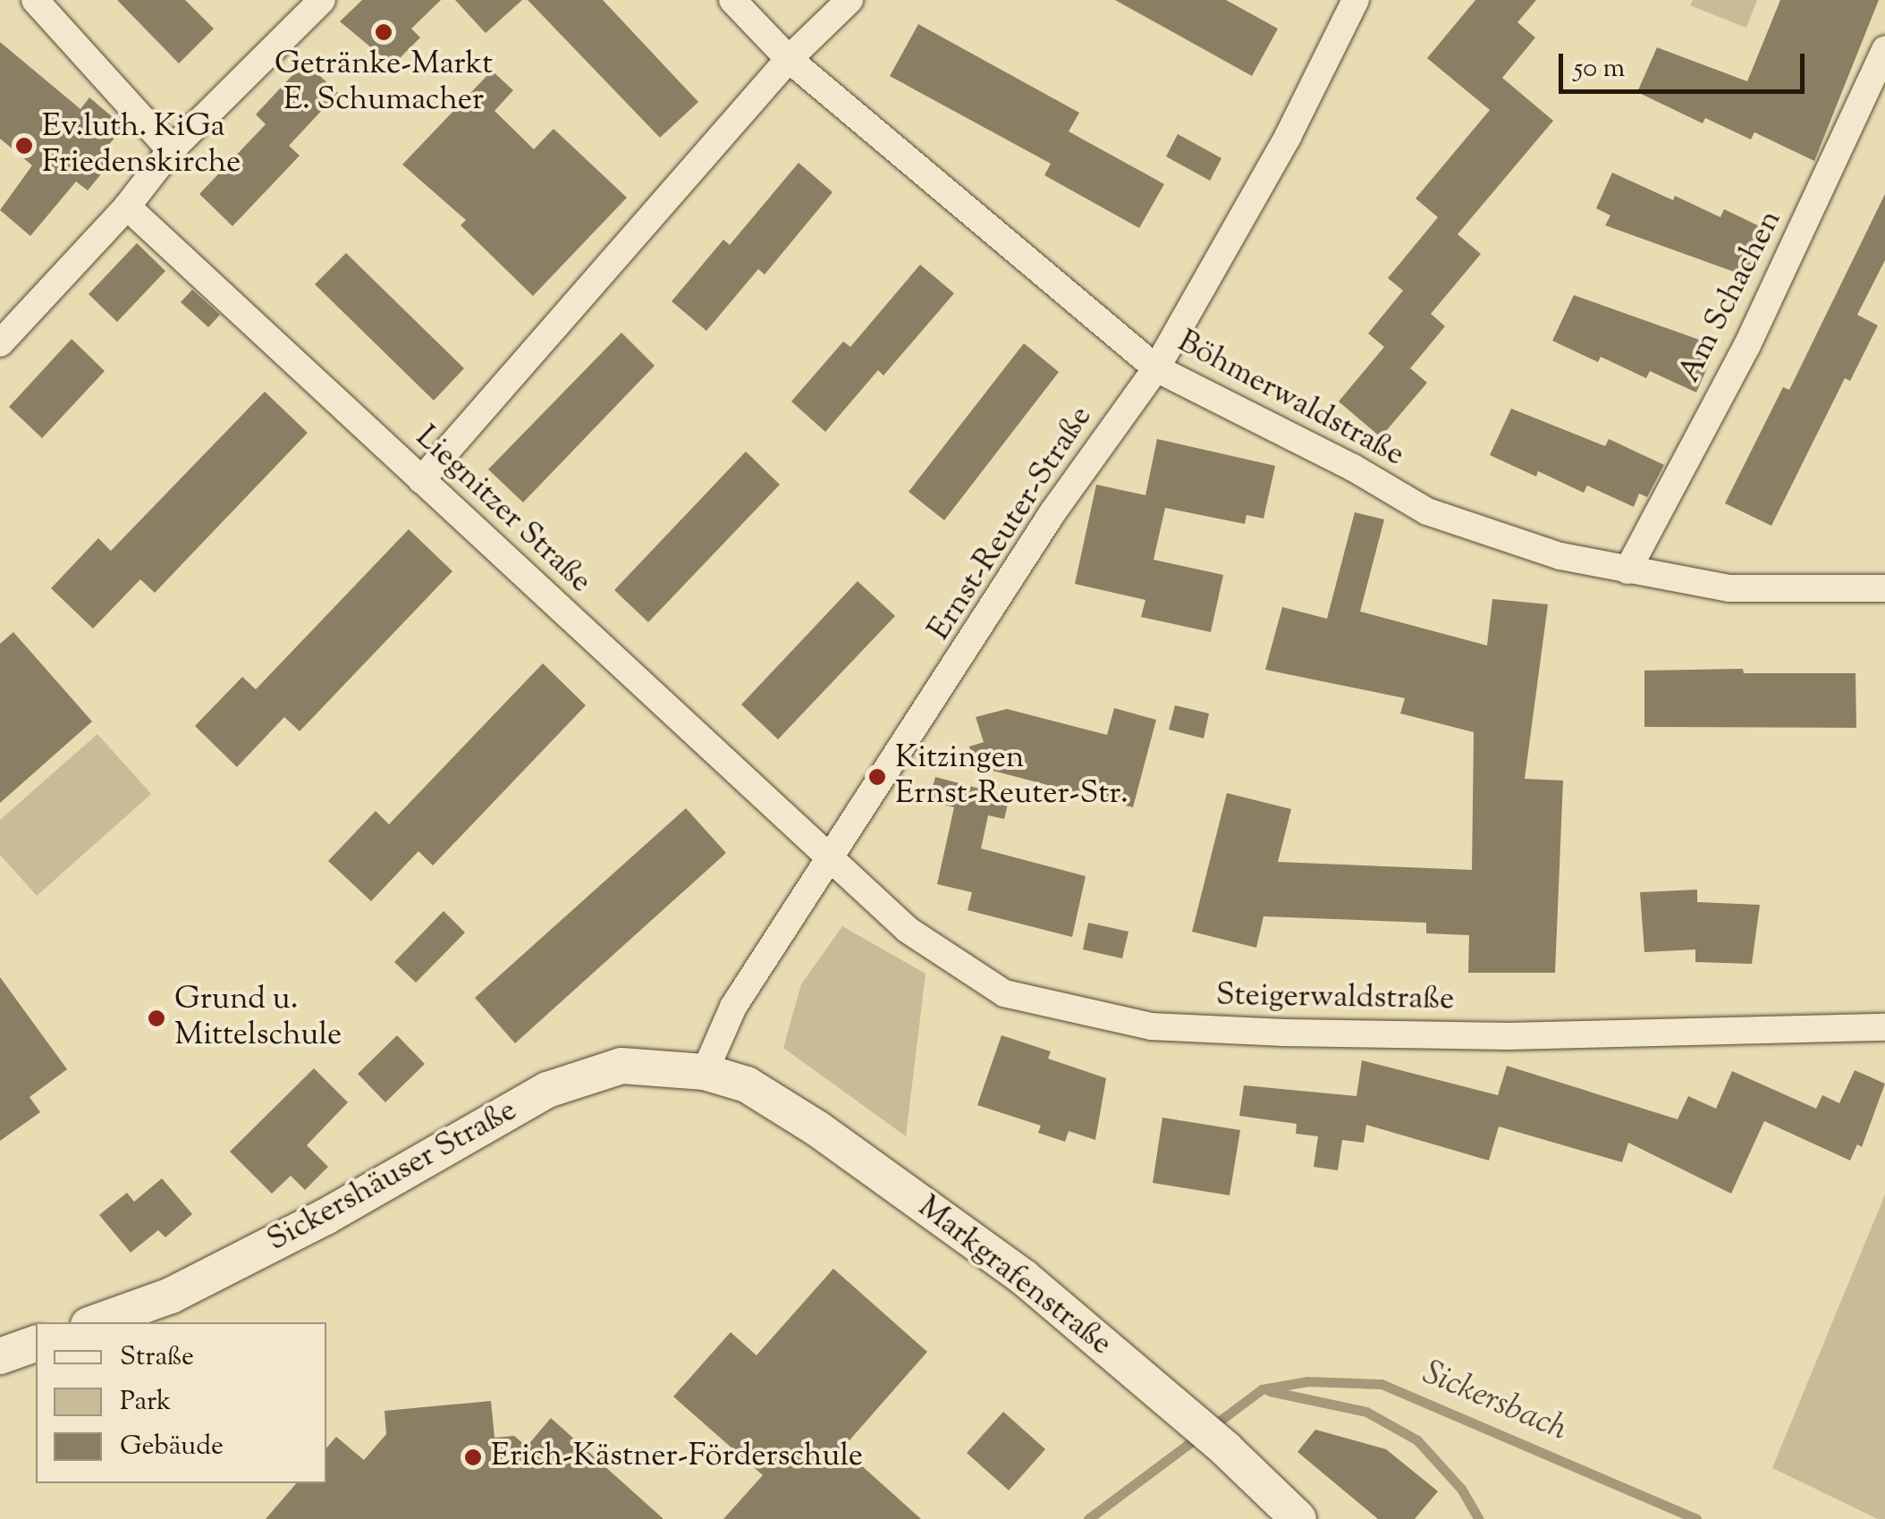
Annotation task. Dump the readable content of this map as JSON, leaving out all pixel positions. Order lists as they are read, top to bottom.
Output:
{
  "streets": {
    "street": [
      "Am Schachen",
      "Böhmerwaldstraße",
      "Liegnitzer Straße",
      "Ernst-Reuter-Straße",
      "Steigerwaldstraße",
      "Sickershäuser Straße",
      "Markgrafenstraße"
    ]
  },
  "crossings": [
    ["Am Schachen", "Böhmerwaldstraße"],
    ["Böhmerwaldstraße", "Ernst-Reuter-Straße"],
    ["Liegnitzer Straße", "Ernst-Reuter-Straße"],
    ["Liegnitzer Straße", "Steigerwaldstraße"],
    ["Ernst-Reuter-Straße", "Steigerwaldstraße"],
    ["Ernst-Reuter-Straße", "Sickershäuser Straße"],
    ["Ernst-Reuter-Straße", "Markgrafenstraße"],
    ["Sickershäuser Straße", "Markgrafenstraße"]
  ],
  "water": ["Sickersbach"],
  "places": [
    "Getränke-Markt E. Schumacher",
    "Ev.luth. KiGa Friedenskirche",
    "Kitzingen Ernst-Reuter-Str.",
    "Grund u. Mittelschule",
    "Erich-Kästner-Förderschule"
  ],
  "legend": ["Straße", "Park", "Gebäude"],
  "scale_bar": "50 m"
}
